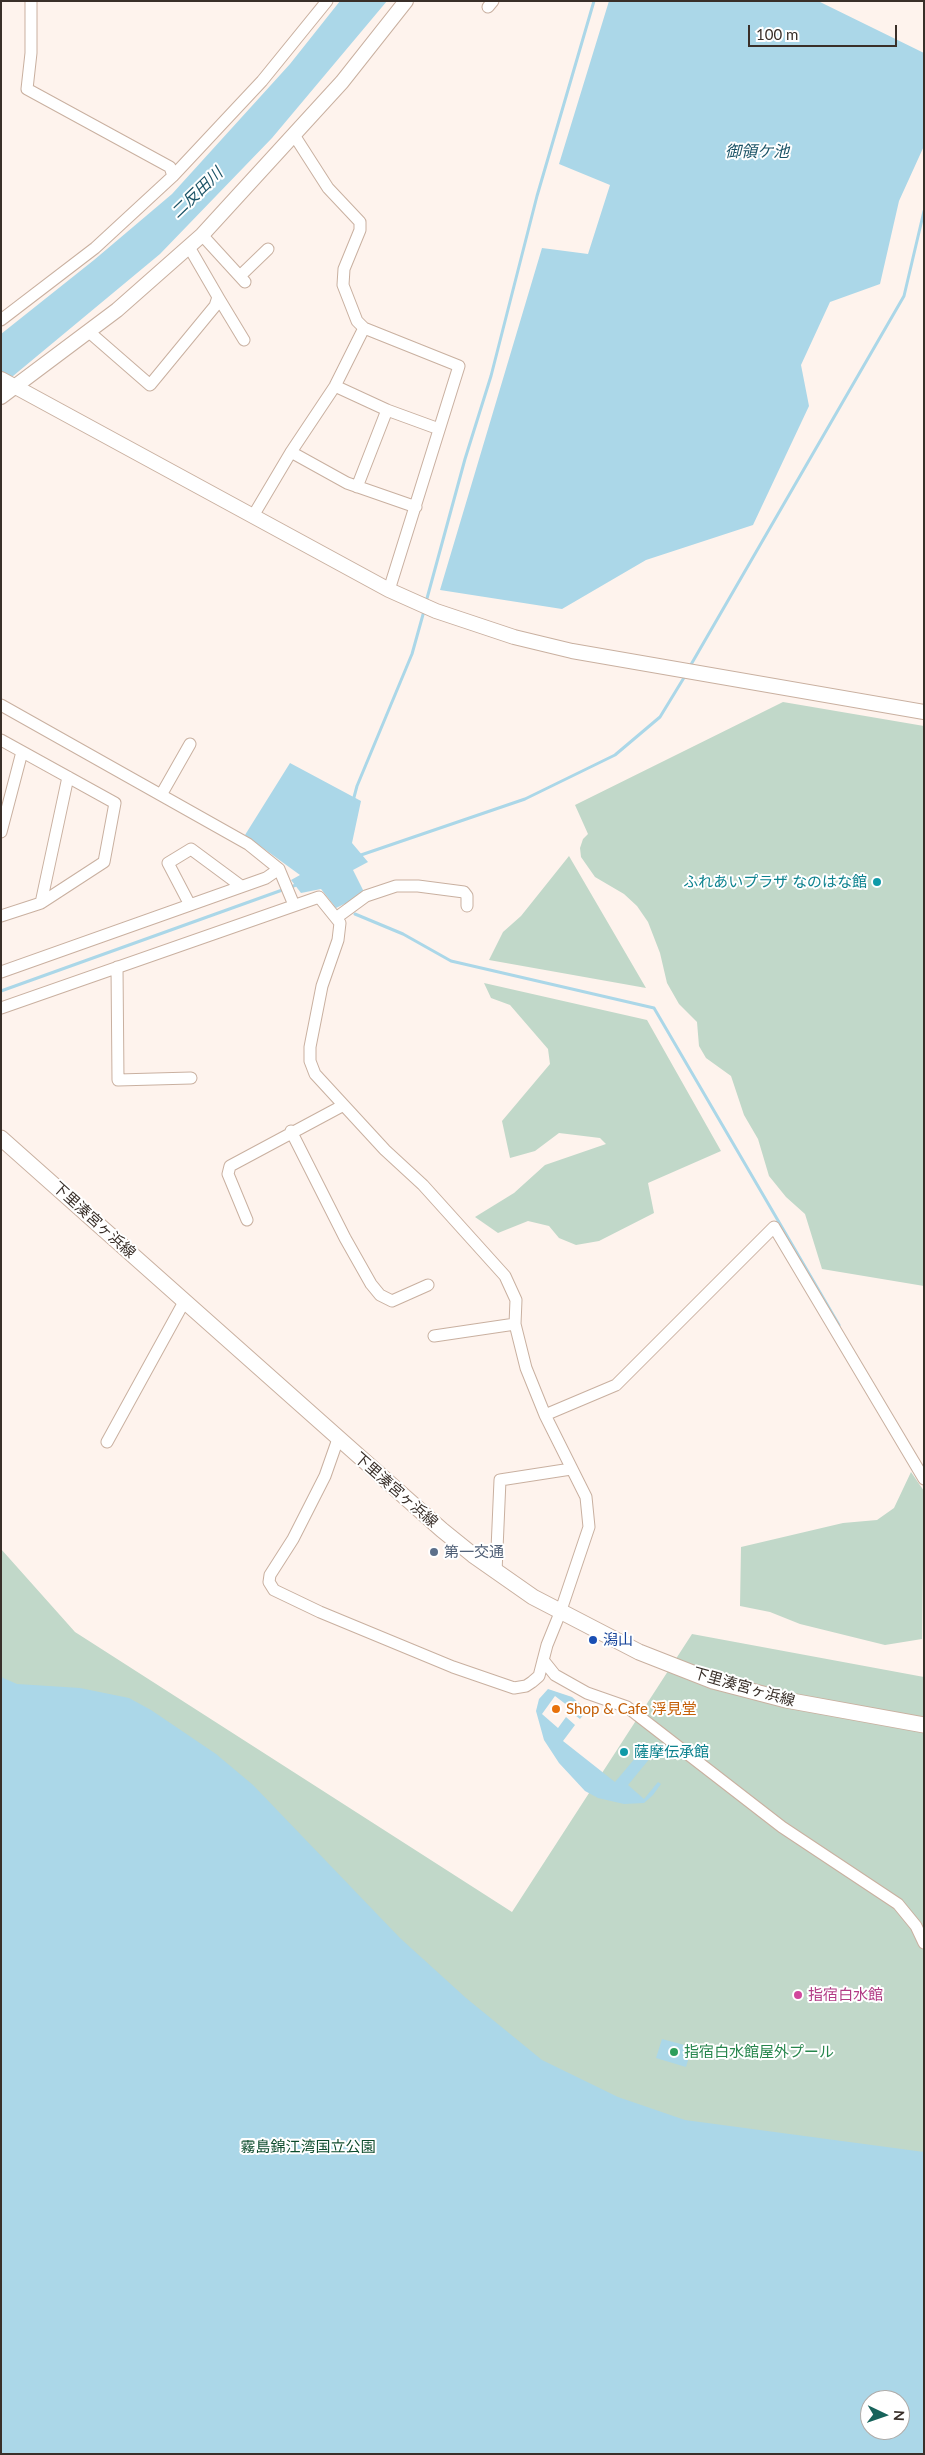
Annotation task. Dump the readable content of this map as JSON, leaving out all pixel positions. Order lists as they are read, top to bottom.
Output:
{
  "streets": {
    "main road": ["下里湊宮ヶ浜線"]
  },
  "water": ["御領ケ池", "二反田川"],
  "parks": ["霧島錦江湾国立公園"],
  "places": [
    "ふれあいプラザ なのはな館",
    "第一交通",
    "潟山",
    "Shop & Cafe 浮見堂",
    "薩摩伝承館",
    "指宿白水館",
    "指宿白水館屋外プール"
  ],
  "scale_bar": "100 m",
  "north": "right"
}
